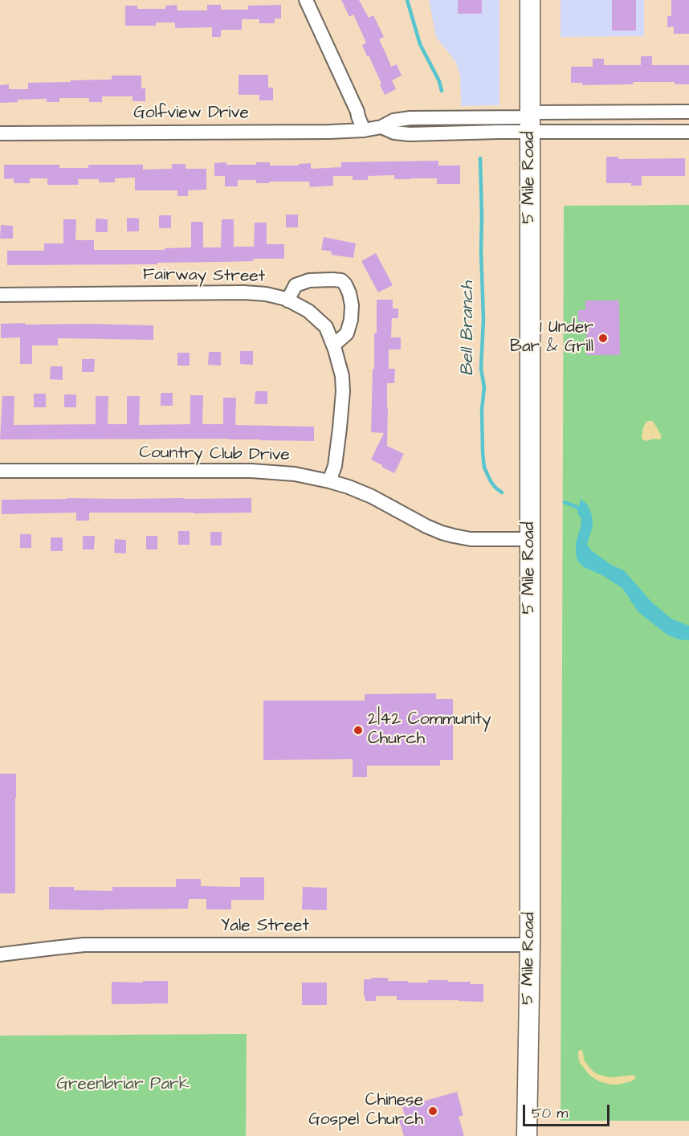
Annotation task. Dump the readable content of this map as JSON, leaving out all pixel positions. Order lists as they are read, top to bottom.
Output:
{
  "streets": {
    "main road": ["5 Mile Road"],
    "street": [
      "Golfview Drive",
      "Fairway Street",
      "Country Club Drive",
      "Yale Street"
    ]
  },
  "crossings": [
    ["Golfview Drive", "5 Mile Road"],
    ["5 Mile Road", "Country Club Drive"],
    ["5 Mile Road", "Yale Street"],
    ["Fairway Street", "Country Club Drive"]
  ],
  "water": ["Bell Branch"],
  "parks": ["Greenbriar Park"],
  "places": ["1 Under Bar & Grill", "2|42 Community Church", "Chinese Gospel Church"],
  "scale_bar": "50 m"
}
